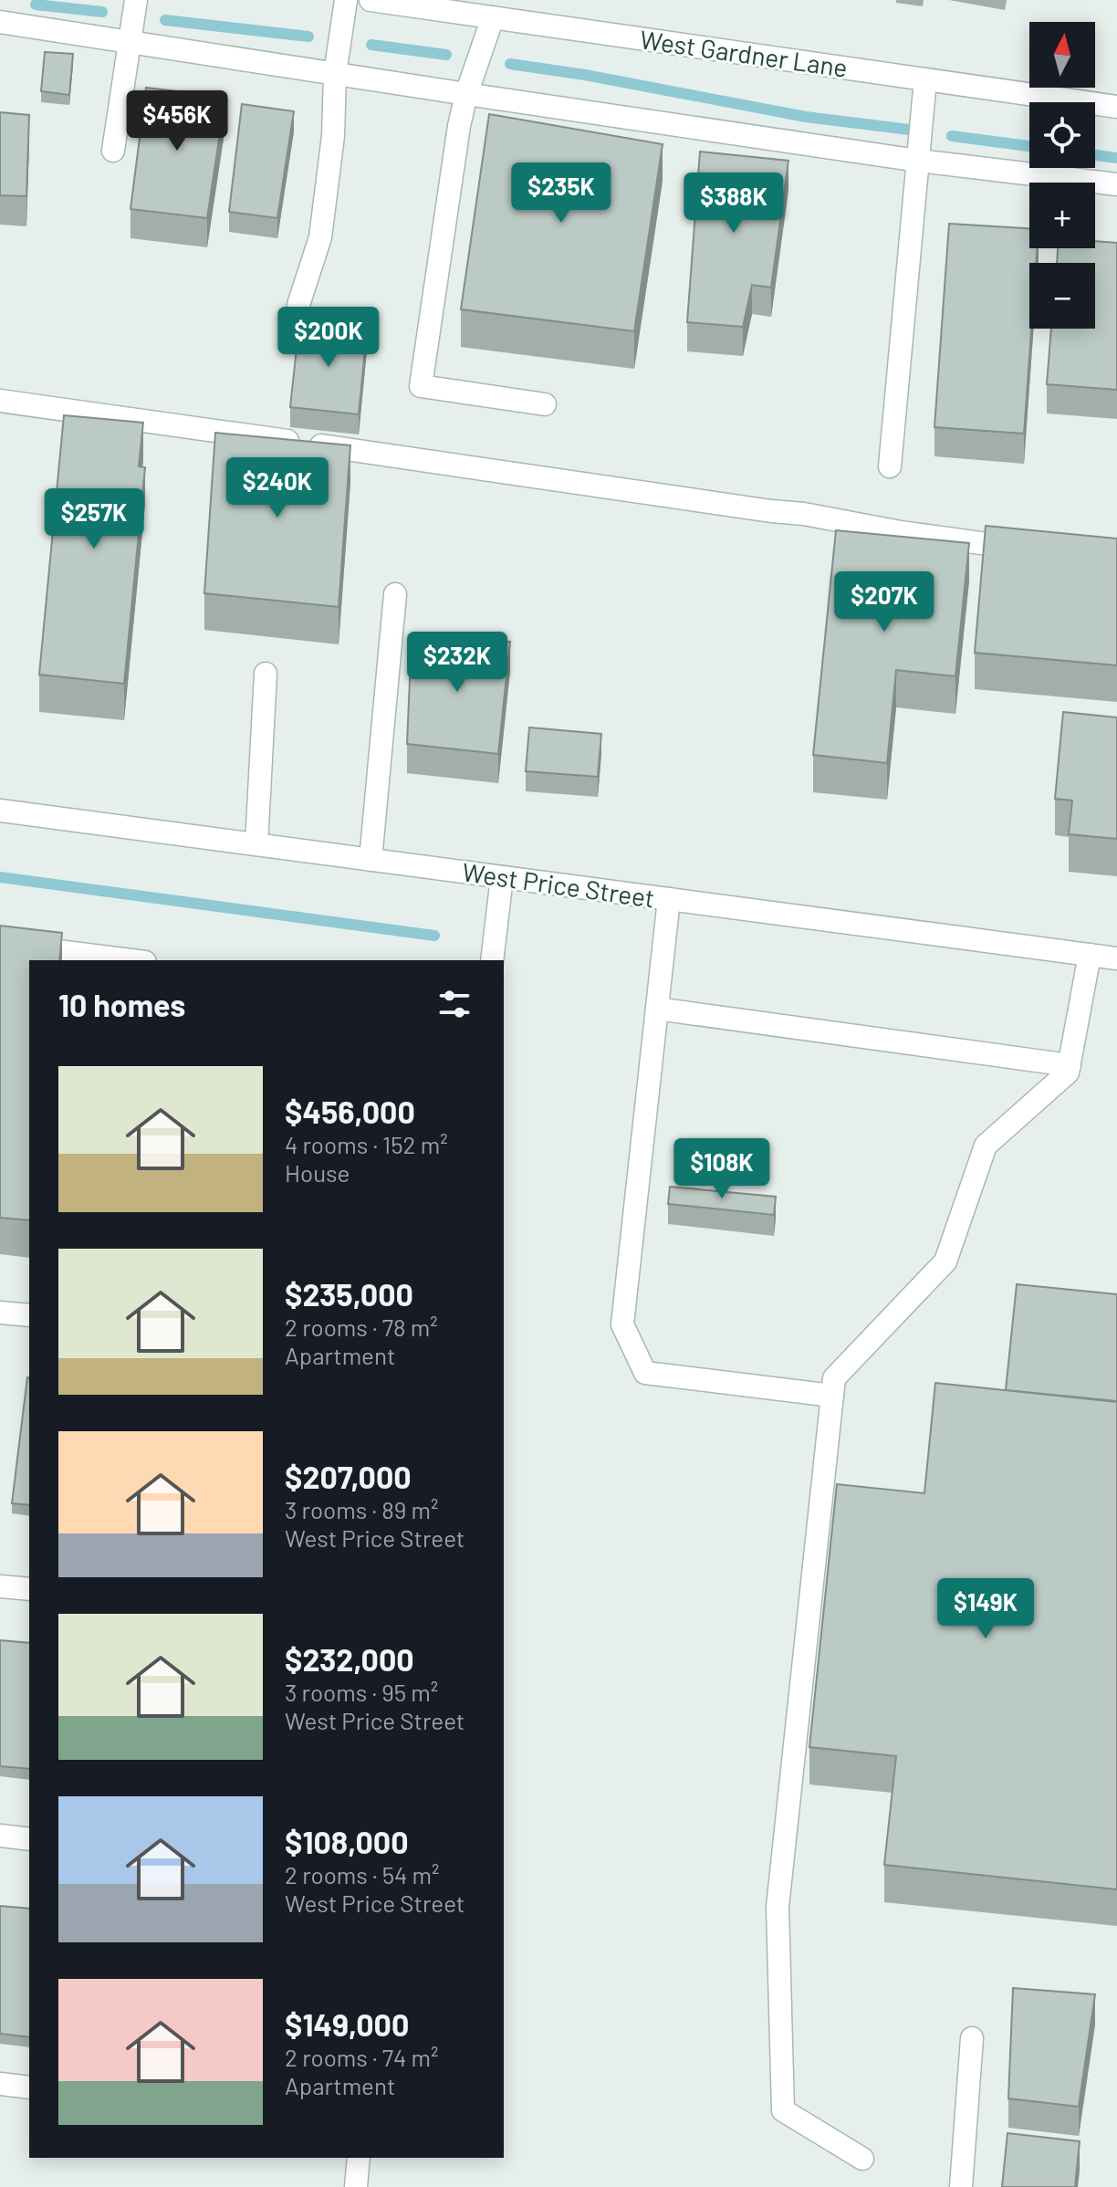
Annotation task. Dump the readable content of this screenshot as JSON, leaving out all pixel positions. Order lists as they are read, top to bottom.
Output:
{
  "streets": {
    "street": ["West Gardner Lane", "West Price Street"]
  },
  "north": "top",
  "page": {
    "map_buttons": ["+", "−"],
    "price": [
      "$456K",
      "$235K",
      "$388K",
      "$200K",
      "$240K",
      "$257K",
      "$207K",
      "$232K",
      "$108K",
      "$149K"
    ],
    "heading": "10 homes",
    "list": [
      {
        "name": "$456,000",
        "note": "4 rooms · 152 m² · House"
      },
      {
        "name": "$235,000",
        "note": "2 rooms · 78 m² · Apartment"
      },
      {
        "name": "$207,000",
        "note": "3 rooms · 89 m² · West Price Street"
      },
      {
        "name": "$232,000",
        "note": "3 rooms · 95 m² · West Price Street"
      },
      {
        "name": "$108,000",
        "note": "2 rooms · 54 m² · West Price Street"
      },
      {
        "name": "$149,000",
        "note": "2 rooms · 74 m² · Apartment"
      }
    ]
  }
}
